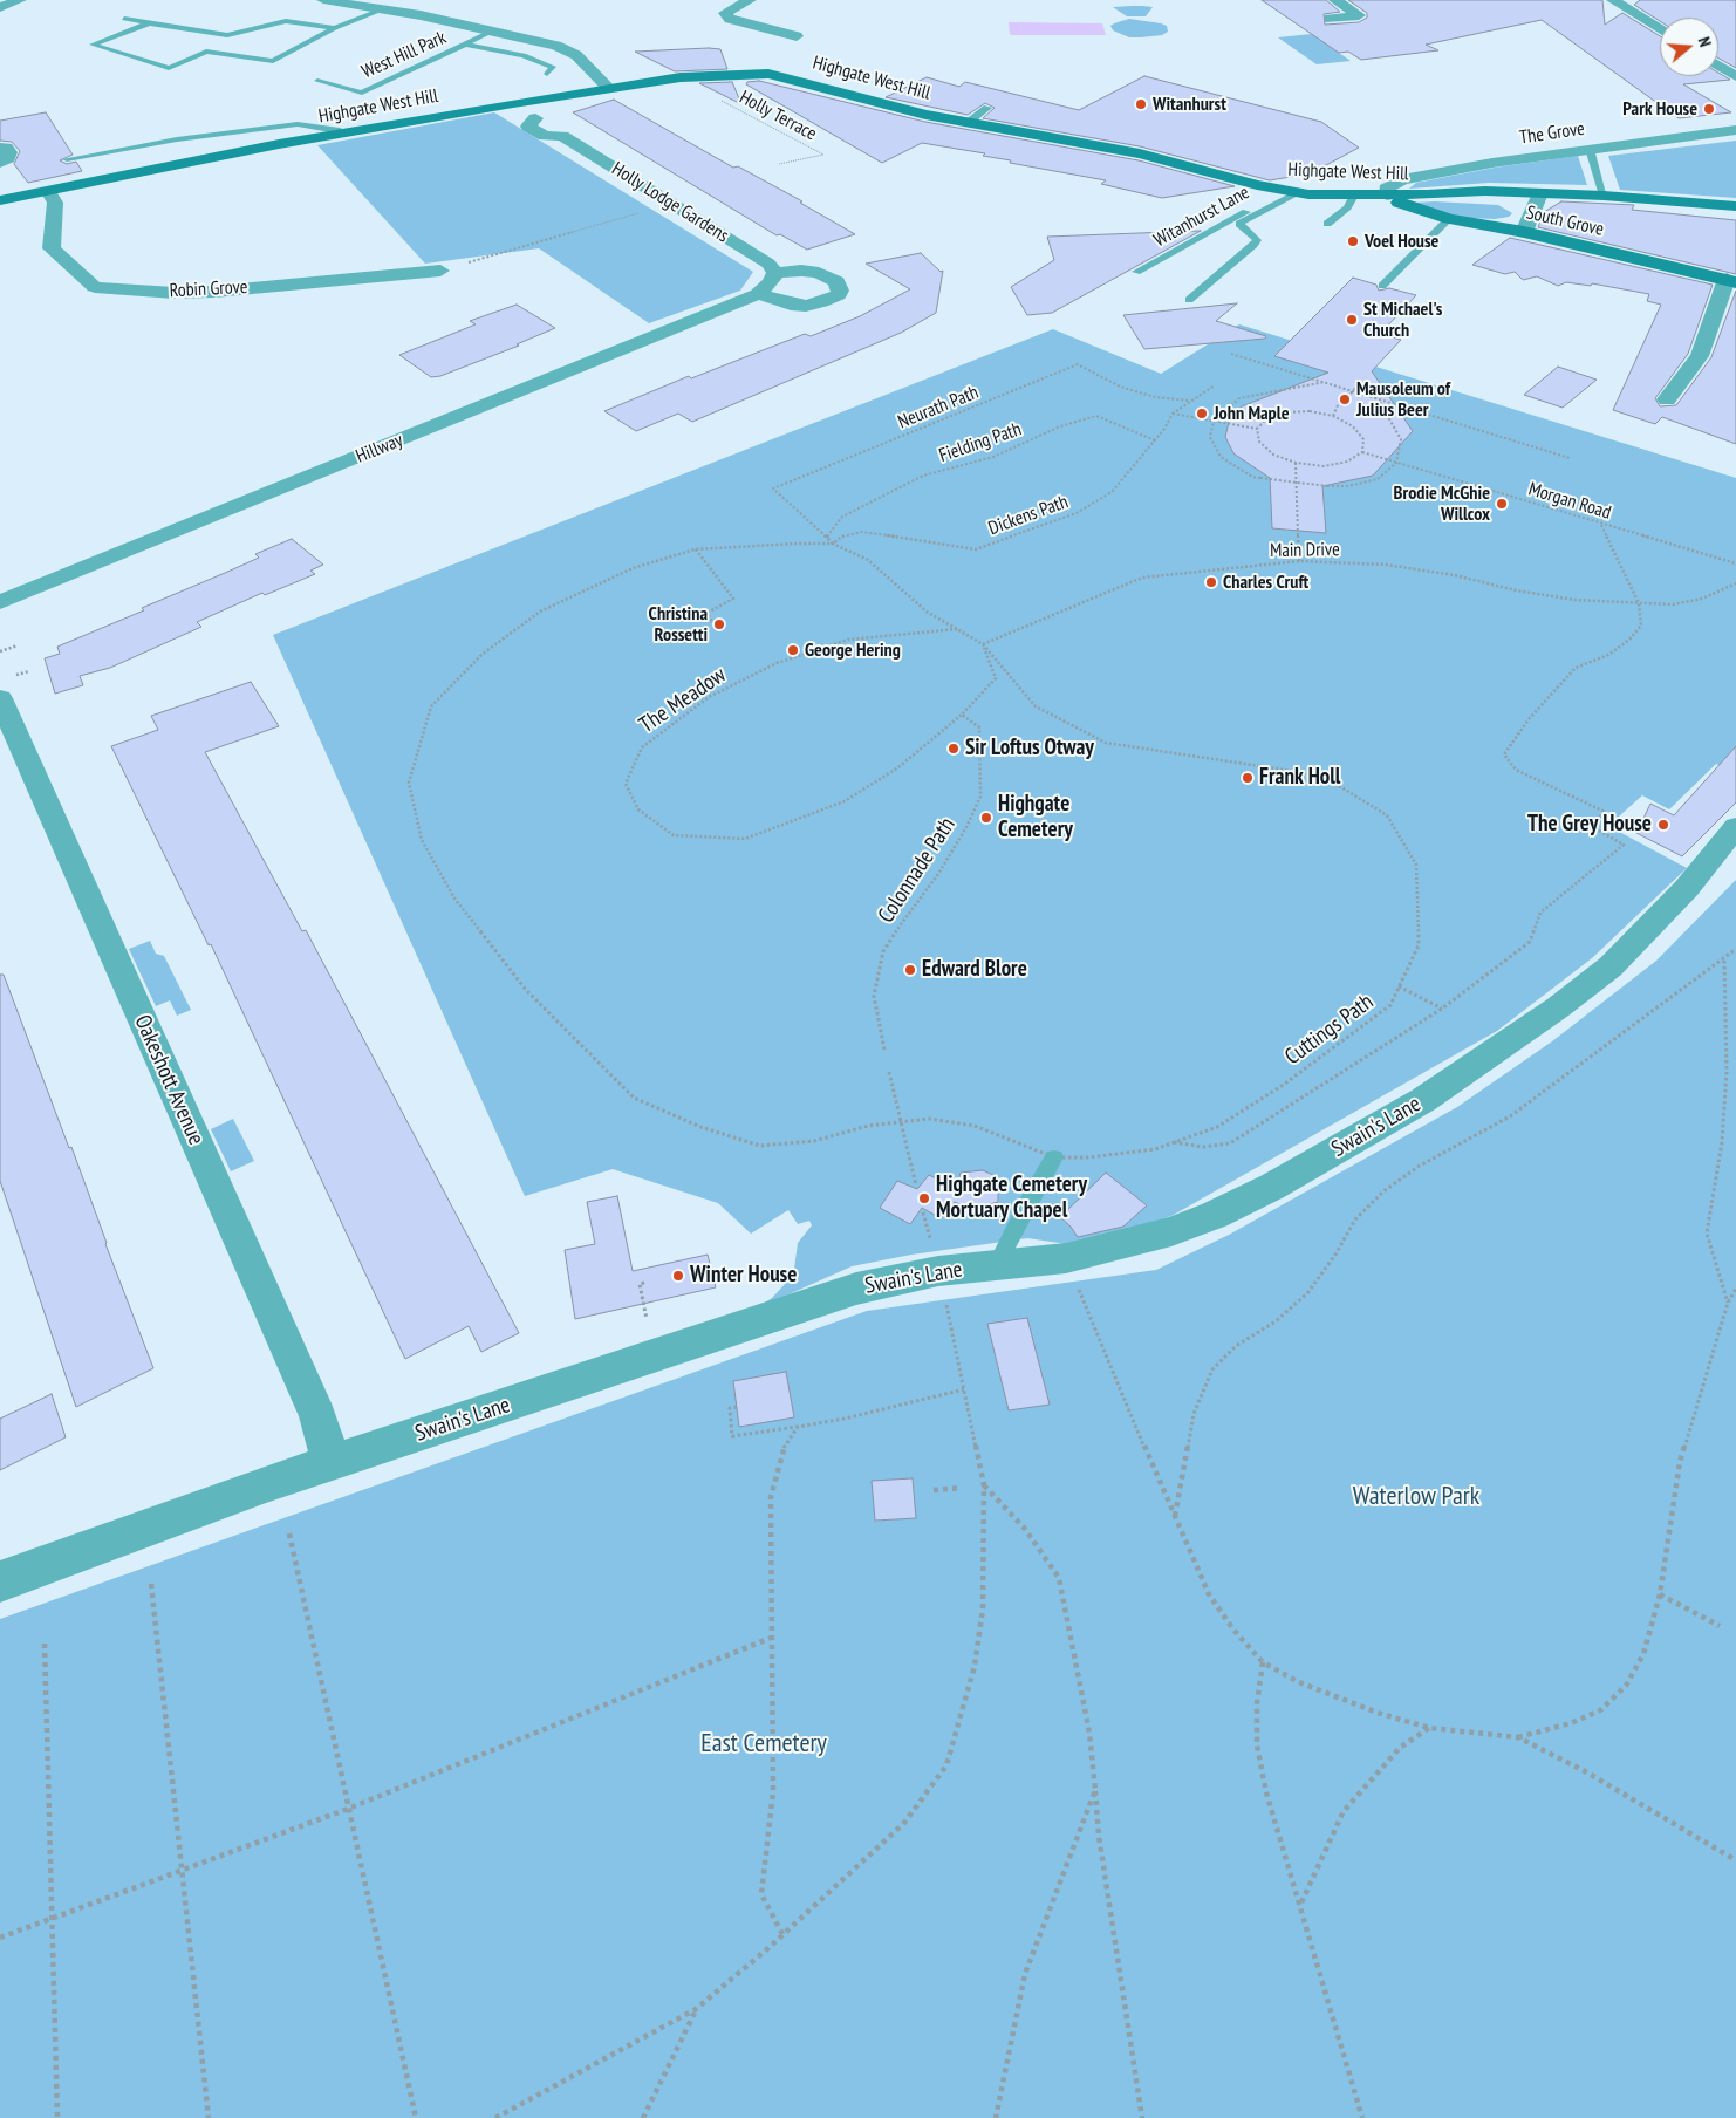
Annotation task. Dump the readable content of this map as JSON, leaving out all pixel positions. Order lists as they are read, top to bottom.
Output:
{
  "streets": {
    "street": [
      "Highgate West Hill",
      "The Grove",
      "Holly Lodge Gardens",
      "South Grove",
      "Robin Grove",
      "Hillway",
      "Oakeshott Avenue",
      "Swain's Lane"
    ],
    "lane": ["West Hill Park", "Witanhurst Lane"],
    "path": [
      "Holly Terrace",
      "Neurath Path",
      "Fielding Path",
      "Morgan Road",
      "Dickens Path",
      "Main Drive",
      "The Meadow",
      "Colonnade Path",
      "Cuttings Path"
    ]
  },
  "crossings": [
    ["Highgate West Hill", "Holly Terrace"],
    ["Highgate West Hill", "The Grove"],
    ["Highgate West Hill", "Holly Lodge Gardens"],
    ["Highgate West Hill", "Witanhurst Lane"],
    ["Highgate West Hill", "South Grove"],
    ["Highgate West Hill", "Robin Grove"],
    ["The Grove", "South Grove"],
    ["Neurath Path", "Fielding Path"],
    ["Neurath Path", "Dickens Path"],
    ["Neurath Path", "Cuttings Path"],
    ["Fielding Path", "Dickens Path"],
    ["Dickens Path", "Cuttings Path"],
    ["Main Drive", "Cuttings Path"],
    ["The Meadow", "Colonnade Path"],
    ["The Meadow", "Cuttings Path"],
    ["Oakeshott Avenue", "Swain's Lane"]
  ],
  "parks": ["Waterlow Park", "East Cemetery"],
  "places": [
    "Witanhurst",
    "Park House",
    "Voel House",
    "St Michael's Church",
    "Mausoleum of Julius Beer",
    "John Maple",
    "Brodie McGhie Willcox",
    "Charles Cruft",
    "Christina Rossetti",
    "George Hering",
    "Sir Loftus Otway",
    "Frank Holl",
    "Highgate Cemetery",
    "The Grey House",
    "Edward Blore",
    "Highgate Cemetery Mortuary Chapel",
    "Winter House"
  ],
  "north": "right"
}
